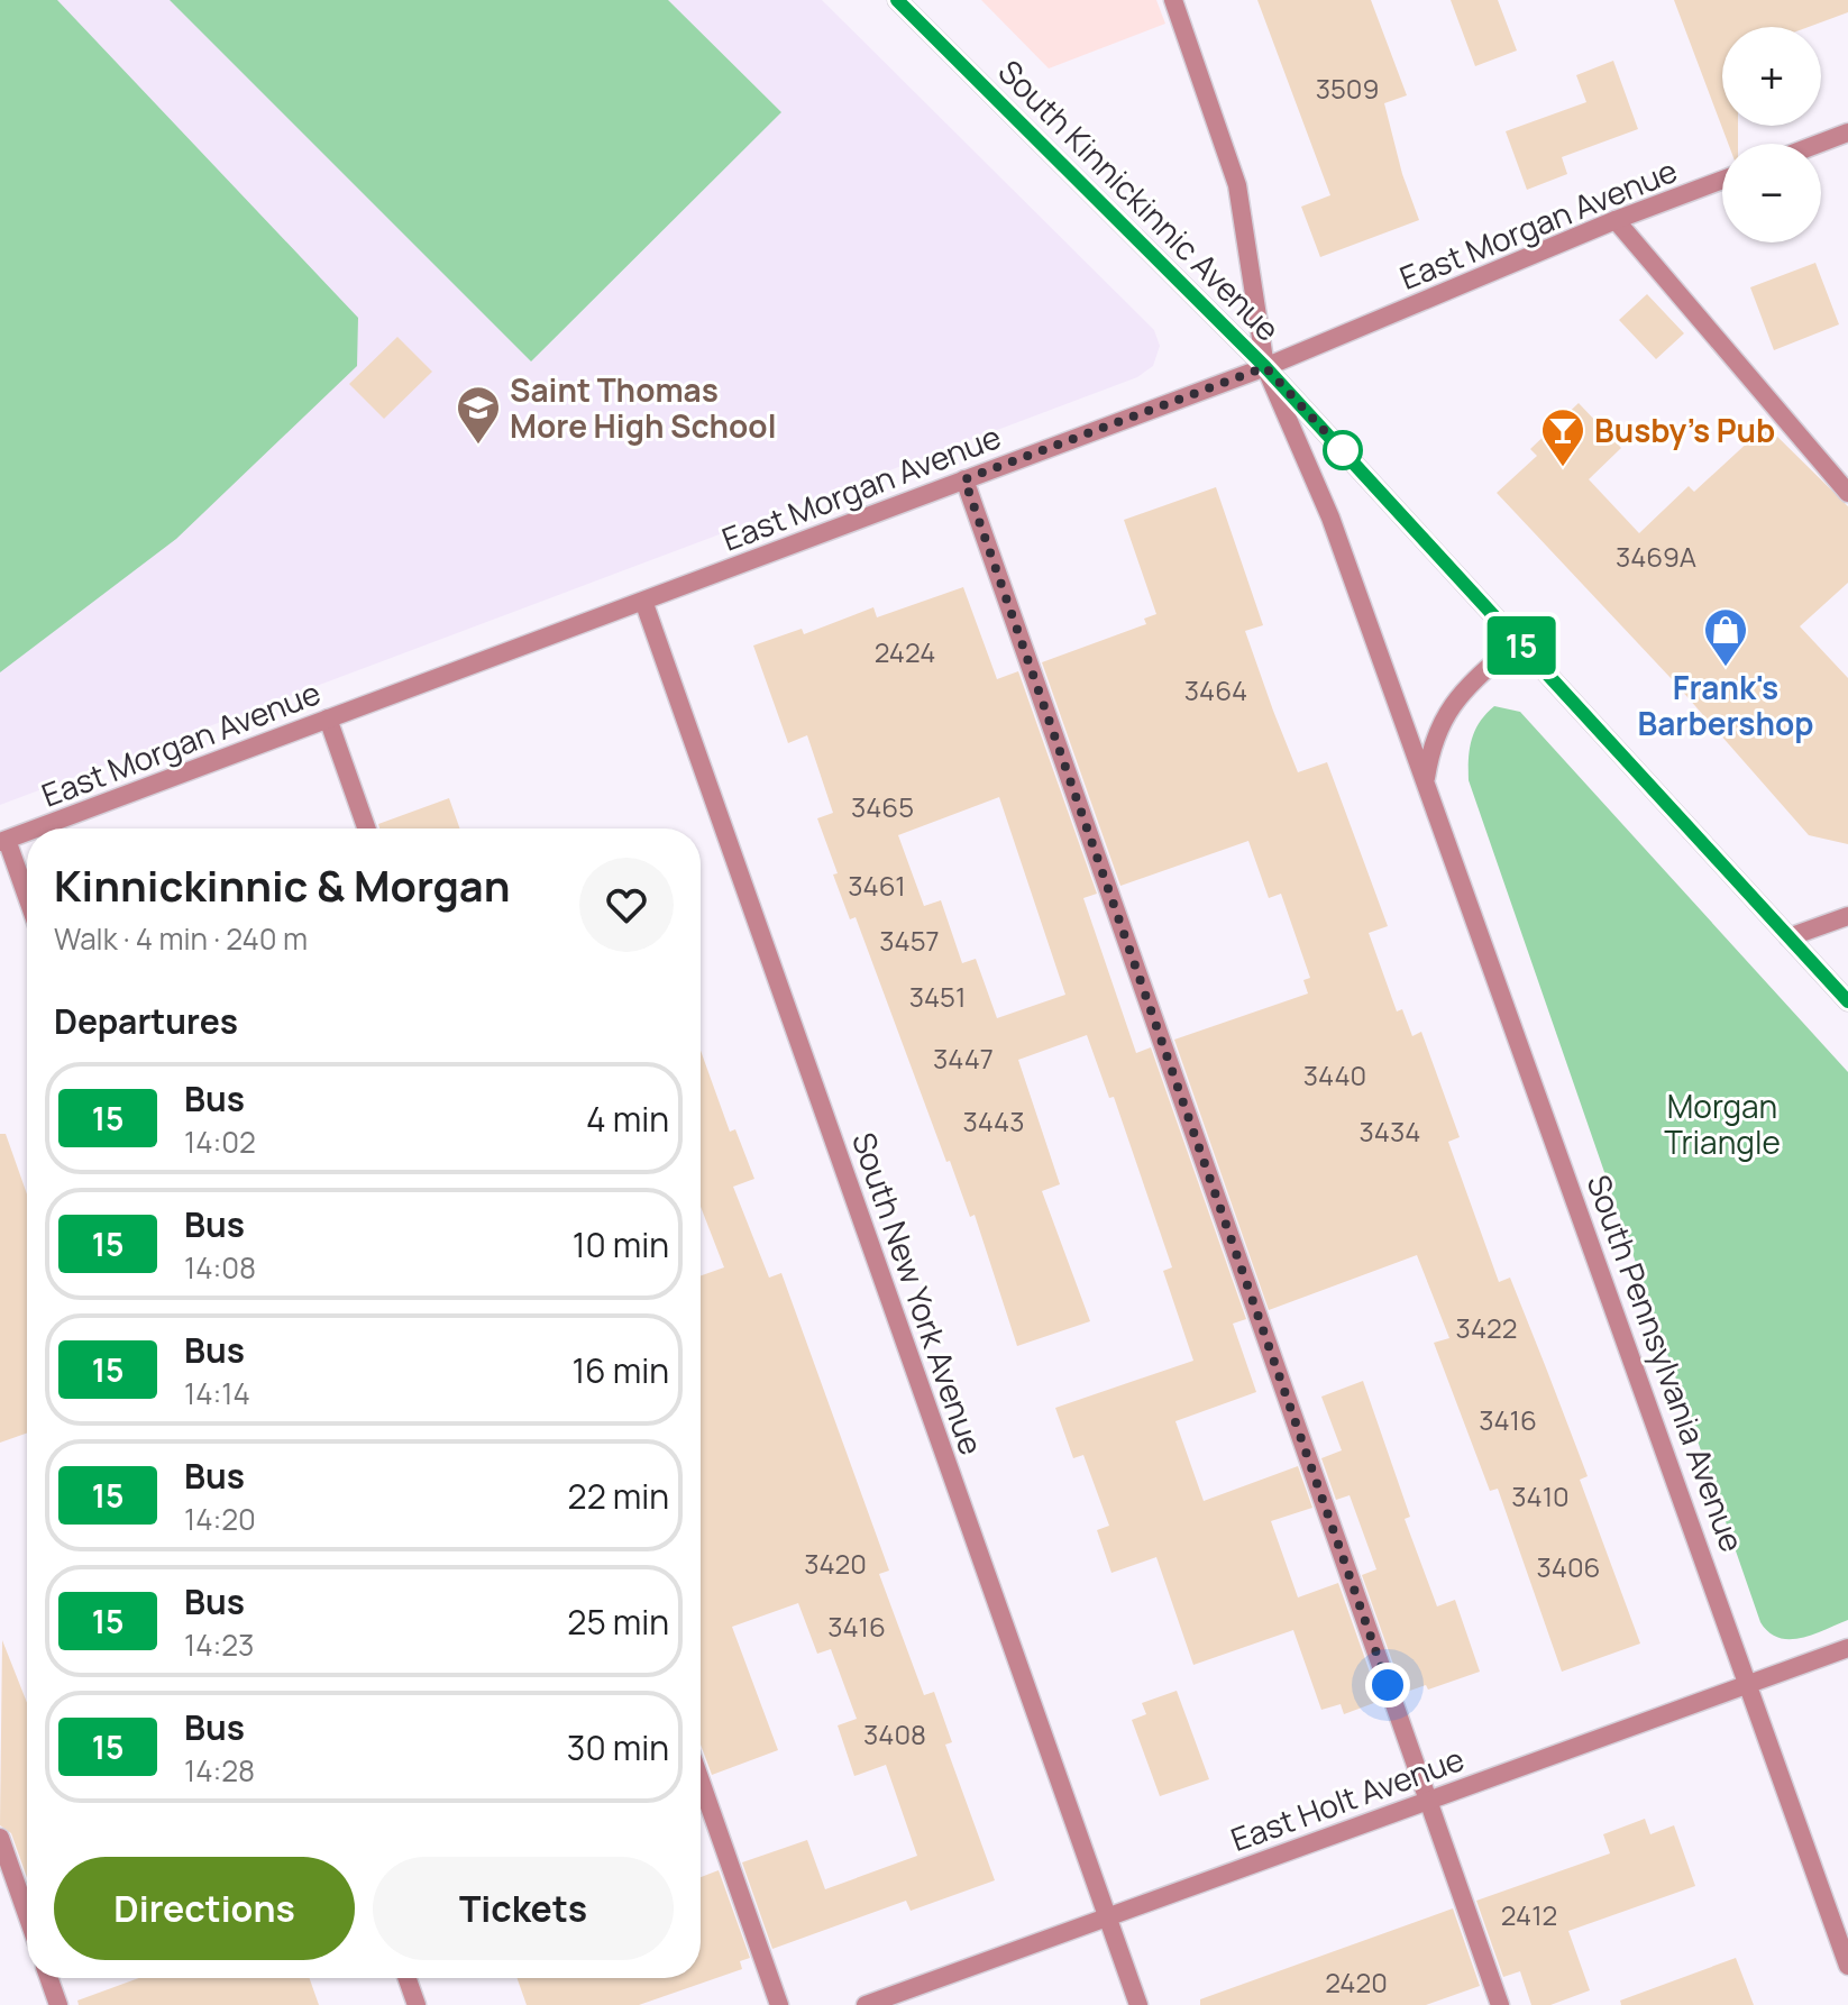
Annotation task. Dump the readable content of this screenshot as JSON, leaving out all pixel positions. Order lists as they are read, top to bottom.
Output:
{
  "streets": {
    "main road": ["South Kinnickinnic Avenue"],
    "street": [
      "East Morgan Avenue",
      "South New York Avenue",
      "South Pennsylvania Avenue",
      "East Holt Avenue"
    ]
  },
  "crossings": [
    ["South Kinnickinnic Avenue", "East Morgan Avenue"],
    ["South Kinnickinnic Avenue", "South Pennsylvania Avenue"],
    ["East Morgan Avenue", "South New York Avenue"],
    ["East Morgan Avenue", "South Pennsylvania Avenue"],
    ["South New York Avenue", "East Holt Avenue"],
    ["South Pennsylvania Avenue", "East Holt Avenue"]
  ],
  "parks": ["Morgan Triangle"],
  "places": {
    "school or university": ["Saint Thomas More High School"],
    "bar": ["Busby's Pub"],
    "shop": ["Frank's Barbershop"]
  },
  "lines": ["bus line 15"],
  "house_numbers": [
    "3509",
    "3469A",
    "2424",
    "3464",
    "3465",
    "3461",
    "3457",
    "3451",
    "3447",
    "3440",
    "3443",
    "3434",
    "3422",
    "3416",
    "3410",
    "3420",
    "3406",
    "3416",
    "3408",
    "2412",
    "2420"
  ],
  "page": {
    "on_map": "15",
    "map_buttons": ["+", "−"],
    "heading": [
      ["Kinnickinnic & Morgan", "Walk · 4 min · 240 m"],
      "Departures"
    ],
    "list": [
      {
        "mark": "15",
        "name": "Bus",
        "note": "14:02",
        "value": "4 min"
      },
      {
        "mark": "15",
        "name": "Bus",
        "note": "14:08",
        "value": "10 min"
      },
      {
        "mark": "15",
        "name": "Bus",
        "note": "14:14",
        "value": "16 min"
      },
      {
        "mark": "15",
        "name": "Bus",
        "note": "14:20",
        "value": "22 min"
      },
      {
        "mark": "15",
        "name": "Bus",
        "note": "14:23",
        "value": "25 min"
      },
      {
        "mark": "15",
        "name": "Bus",
        "note": "14:28",
        "value": "30 min"
      }
    ],
    "buttons": ["Directions", "Tickets"]
  }
}
